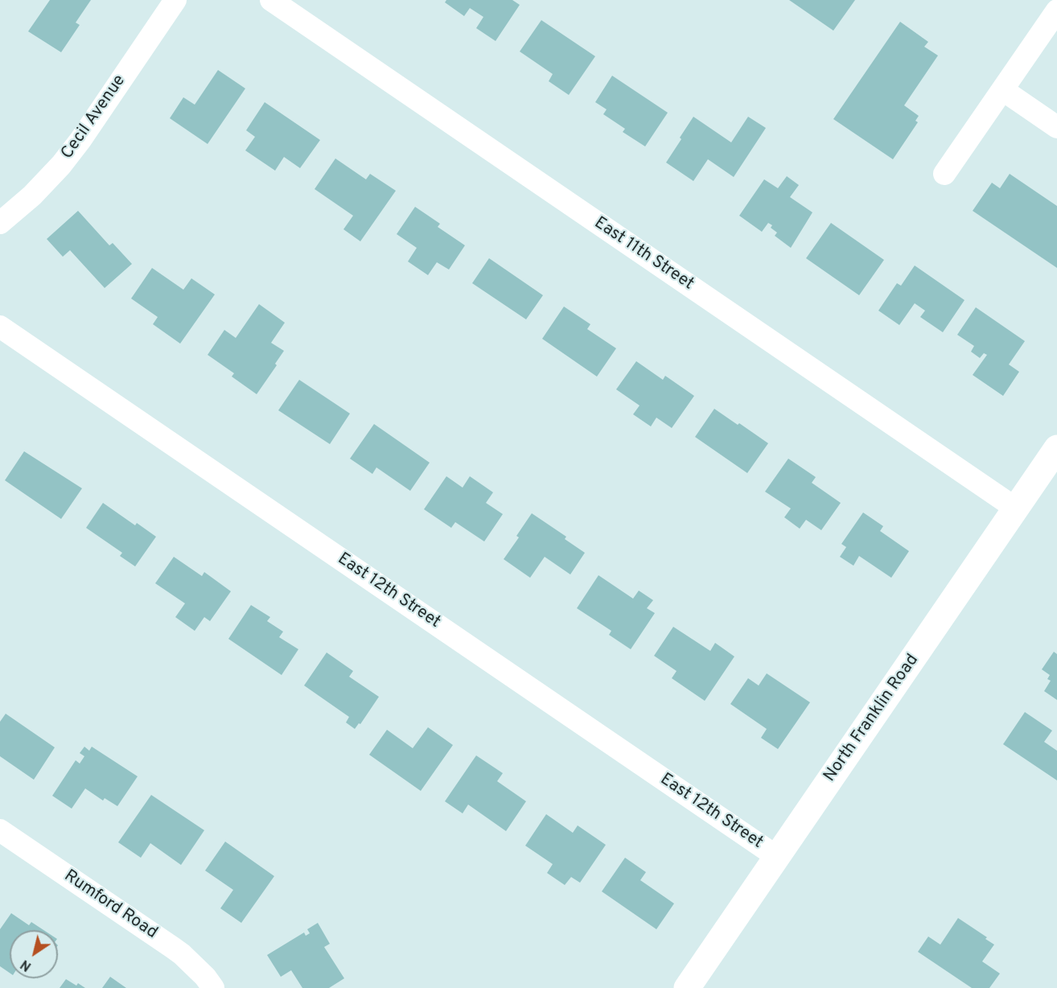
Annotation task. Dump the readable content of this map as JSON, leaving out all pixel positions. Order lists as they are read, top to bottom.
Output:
{
  "streets": {
    "main road": ["North Franklin Road"],
    "street": [
      "Cecil Avenue",
      "East 11th Street",
      "East 12th Street",
      "Rumford Road"
    ]
  },
  "crossings": [
    ["East 11th Street", "North Franklin Road"],
    ["East 12th Street", "North Franklin Road"]
  ],
  "north": "bottom left"
}
